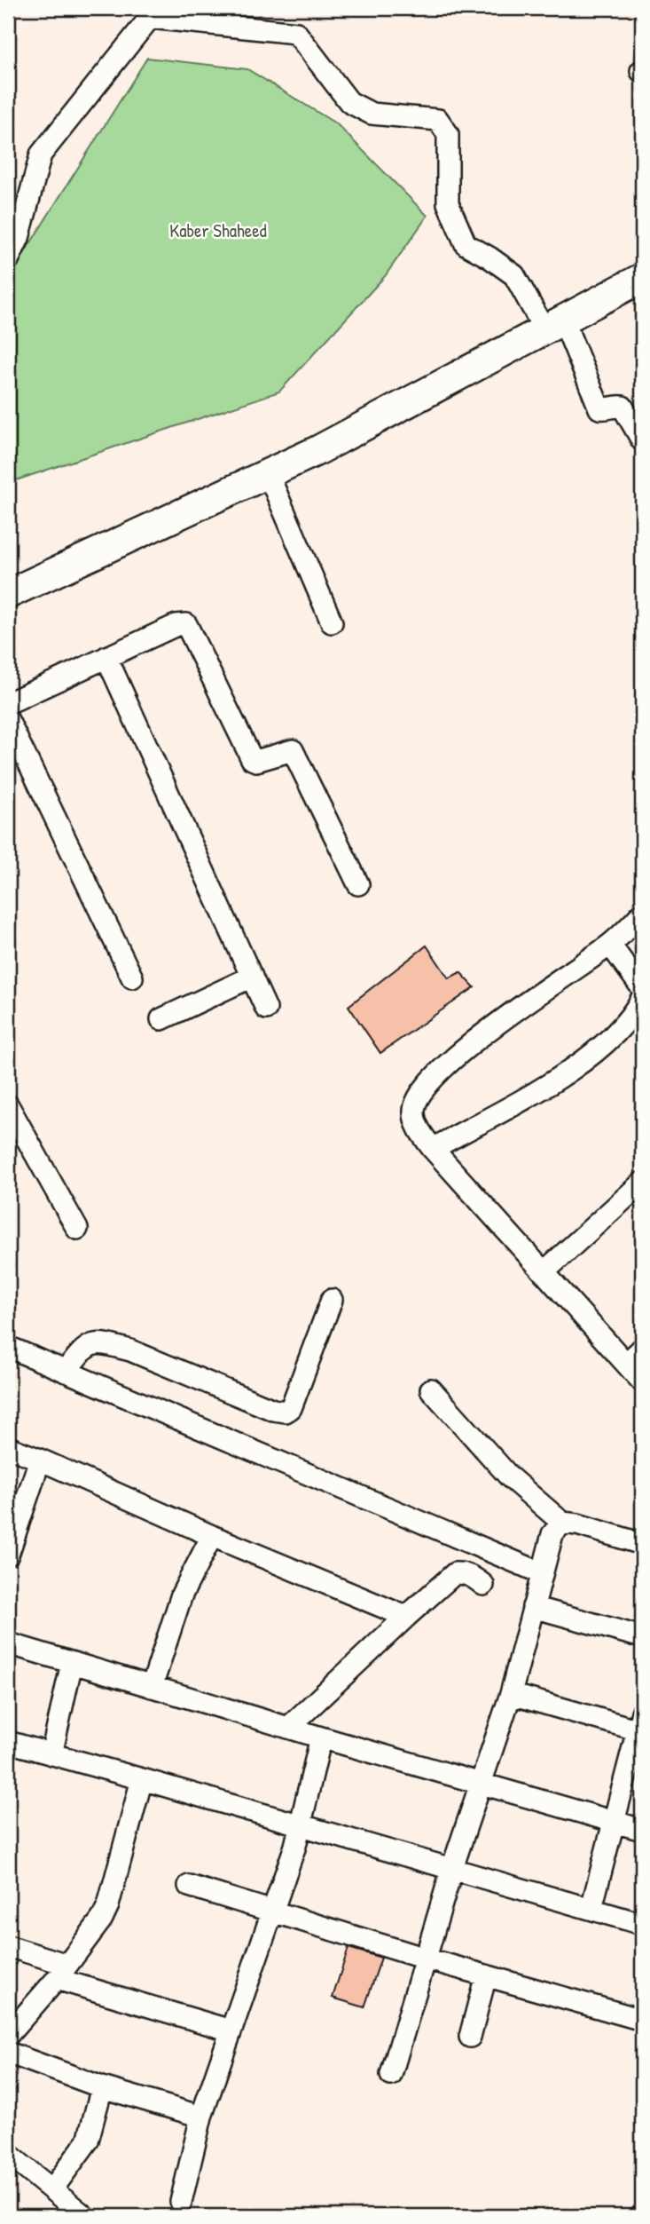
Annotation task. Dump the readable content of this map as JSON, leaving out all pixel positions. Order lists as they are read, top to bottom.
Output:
{
  "parks": ["Kaber Shaheed"]
}
